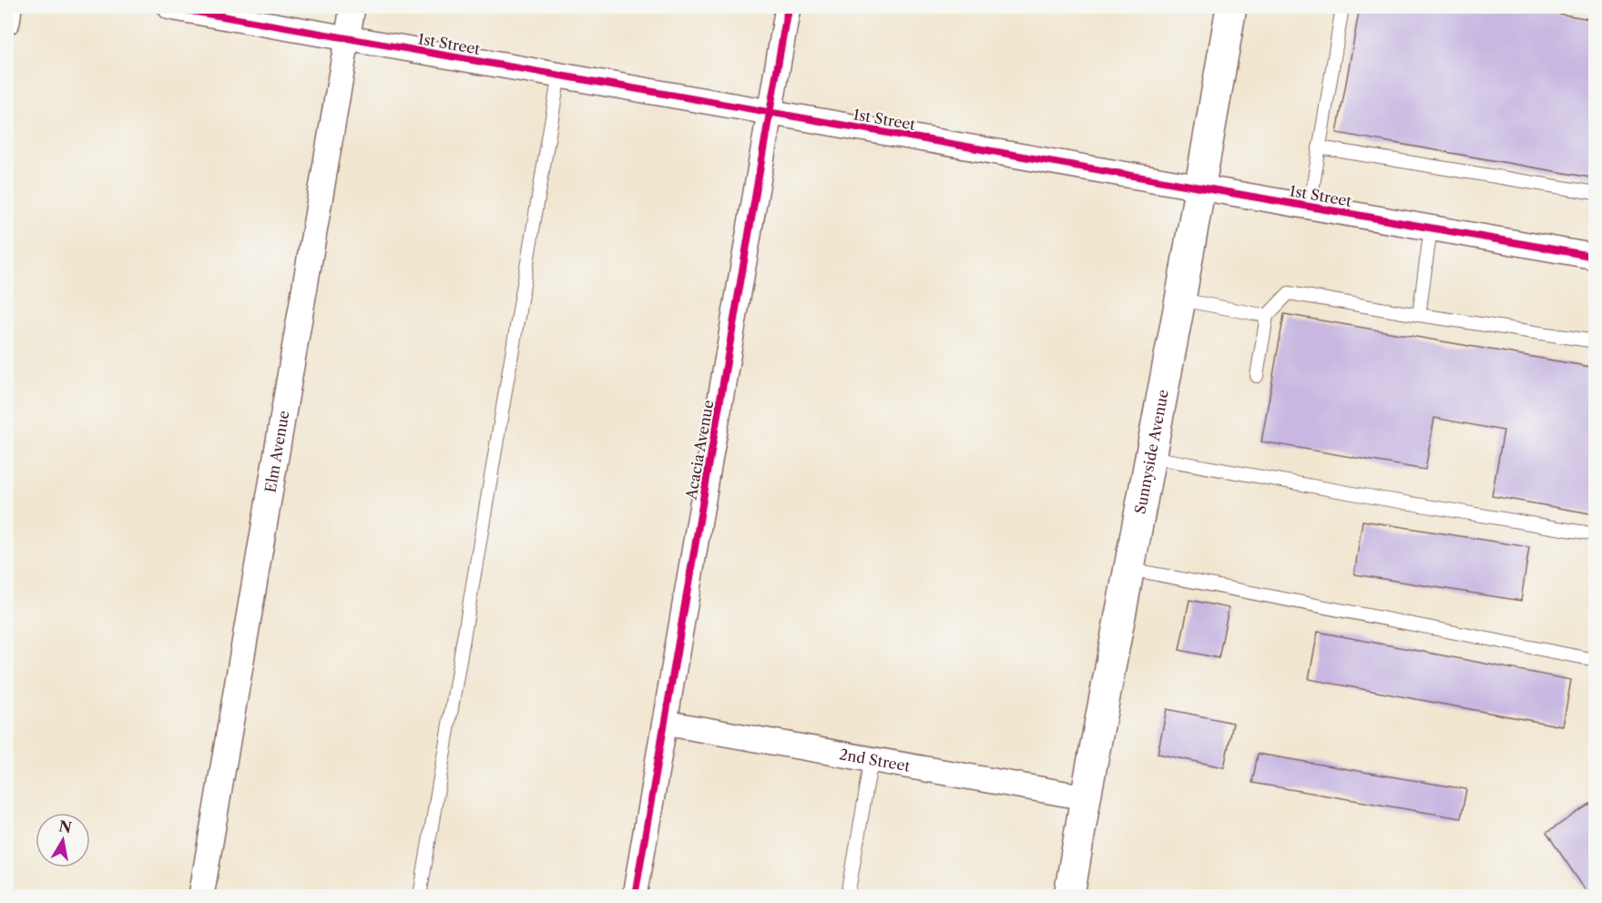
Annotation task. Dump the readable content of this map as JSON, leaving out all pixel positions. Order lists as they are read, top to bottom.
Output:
{
  "streets": {
    "main road": ["Sunnyside Avenue"],
    "street": [
      "1st Street",
      "Acacia Avenue",
      "Elm Avenue",
      "2nd Street"
    ]
  },
  "crossings": [
    ["1st Street", "Acacia Avenue"],
    ["1st Street", "Elm Avenue"],
    ["1st Street", "Sunnyside Avenue"],
    ["Acacia Avenue", "2nd Street"],
    ["Sunnyside Avenue", "2nd Street"]
  ],
  "north": "top"
}
